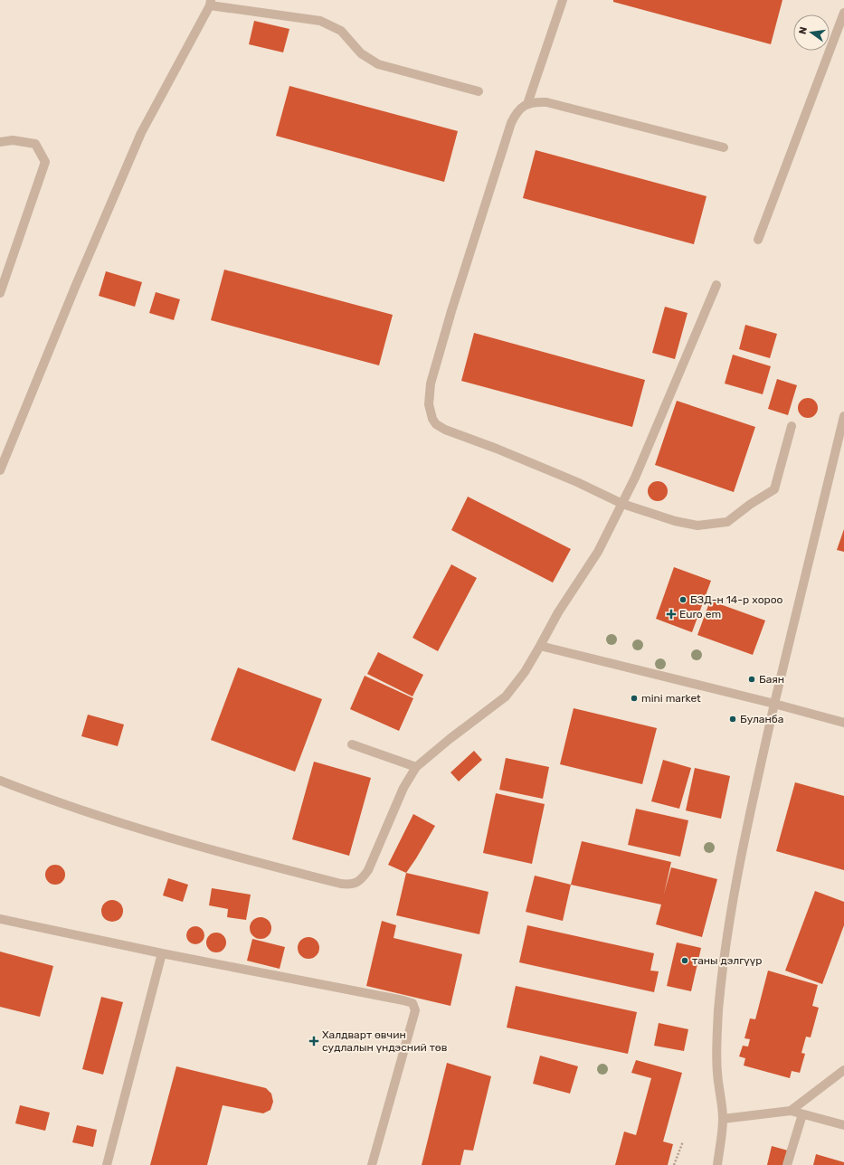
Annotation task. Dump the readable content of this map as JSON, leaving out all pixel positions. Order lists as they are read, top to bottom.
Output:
{
  "places": {
    "other": [
      "БЗД-н 14-р хороо",
      "Баян",
      "mini market",
      "Буланба",
      "таны дэлгүүр"
    ],
    "health": ["Euro em", "Халдварт өвчин судлалын үндэсний төв"]
  },
  "north": "left"
}
